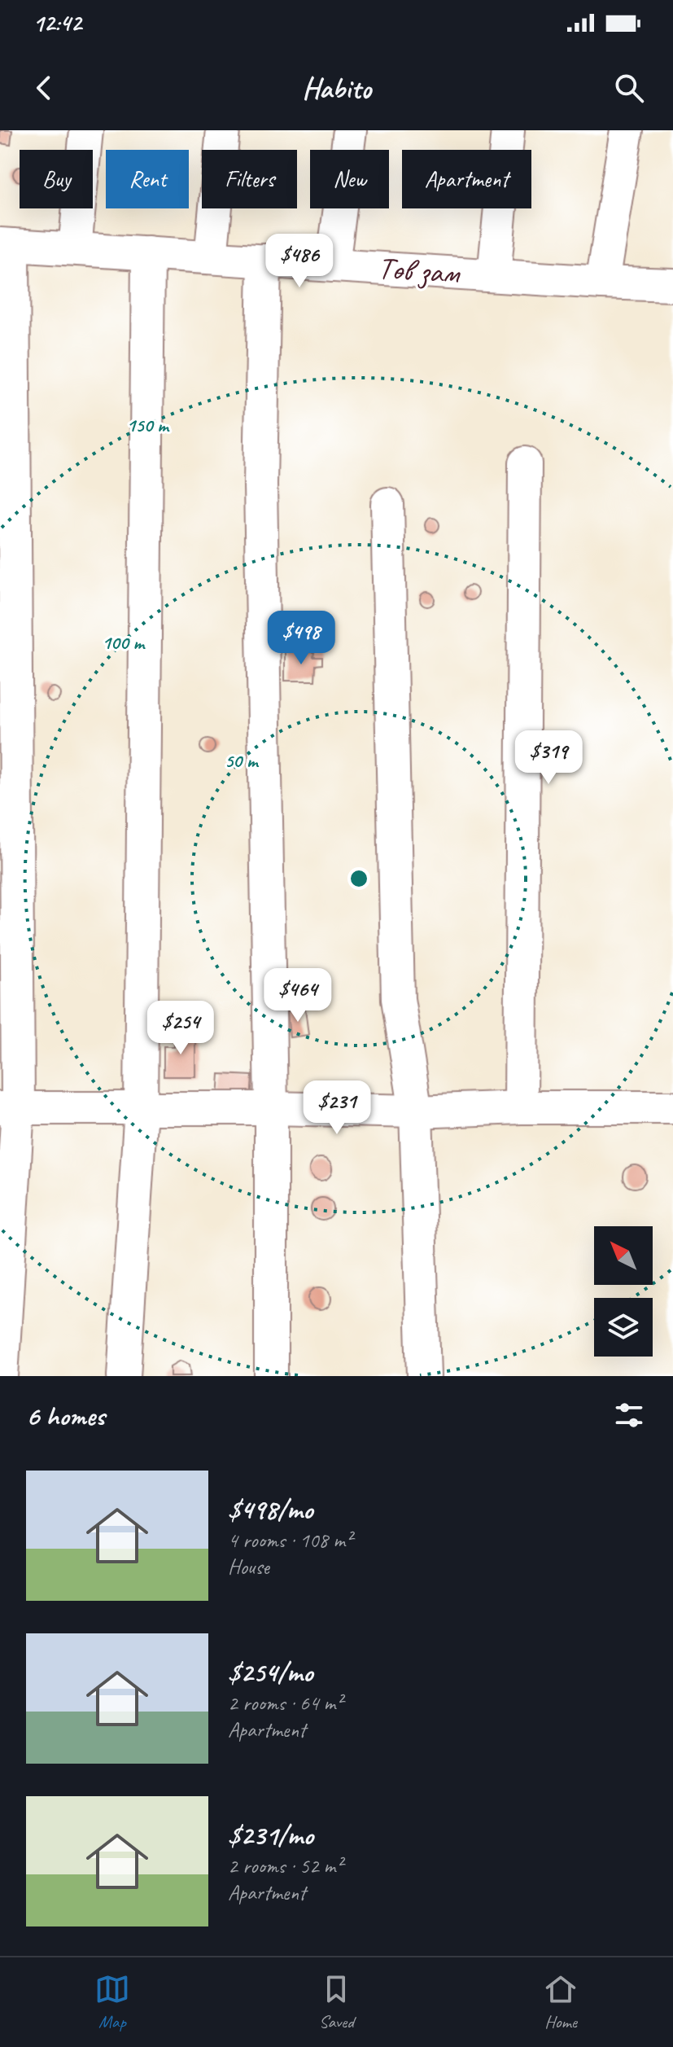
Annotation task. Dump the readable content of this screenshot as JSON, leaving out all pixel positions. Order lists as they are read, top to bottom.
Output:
{
  "streets": {
    "street": ["Төв зам"]
  },
  "north": "top left",
  "page": {
    "status": "12:42",
    "header": "Habito",
    "chip": [
      "Buy",
      "Rent",
      "Filters",
      "New",
      "Apartment"
    ],
    "price": [
      "$486",
      "$498",
      "$319",
      "$464",
      "$254",
      "$231"
    ],
    "heading": "6 homes",
    "list": [
      {
        "name": "$498/mo",
        "note": "4 rooms · 108 m² · House"
      },
      {
        "name": "$254/mo",
        "note": "2 rooms · 64 m² · Apartment"
      },
      {
        "name": "$231/mo",
        "note": "2 rooms · 52 m² · Apartment"
      }
    ],
    "tabs": ["Map", "Saved", "Home"]
  },
  "rings": ["150 m", "100 m", "50 m"]
}
